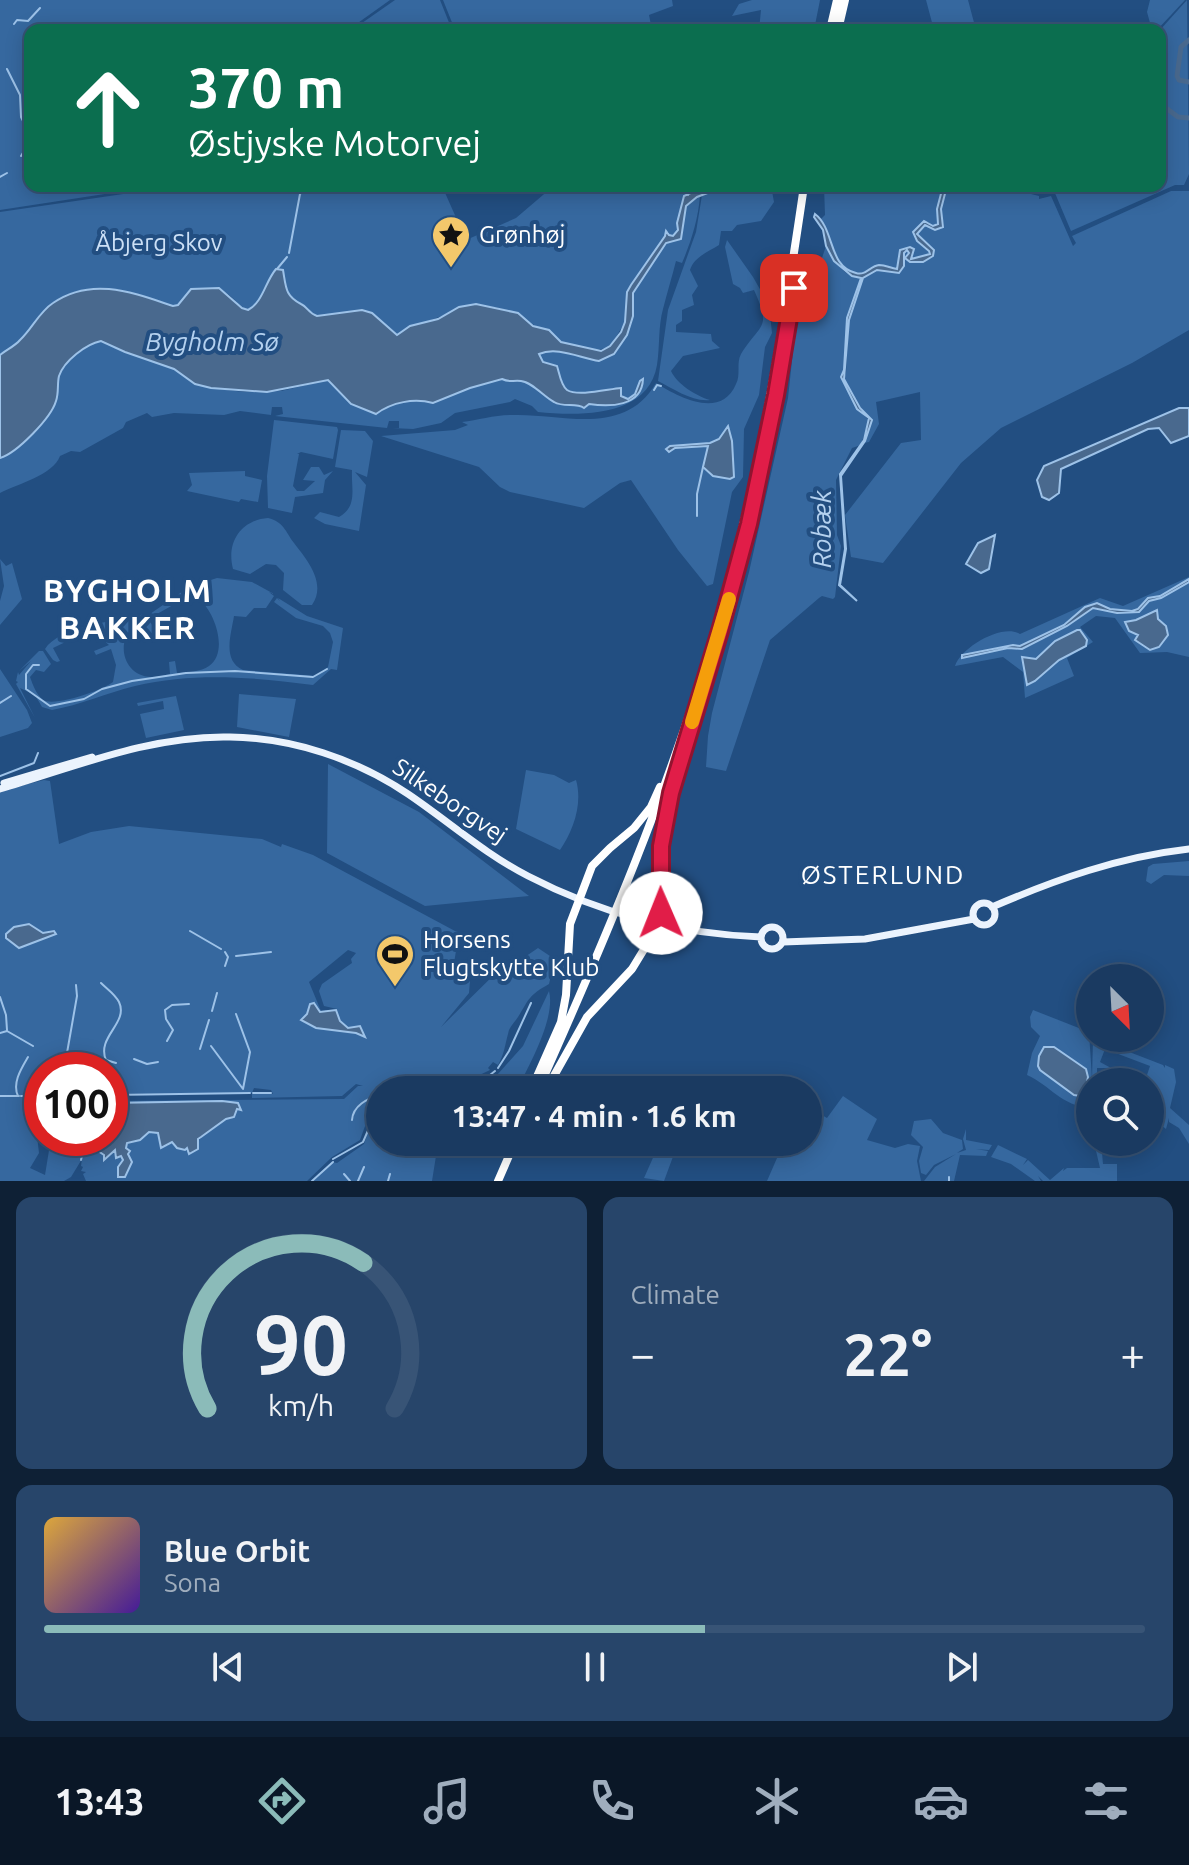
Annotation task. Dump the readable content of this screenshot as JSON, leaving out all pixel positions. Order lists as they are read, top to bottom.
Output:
{
  "streets": {
    "main road": ["Silkeborgvej"]
  },
  "districts": ["BYGHOLM BAKKER", "ØSTERLUND"],
  "water": ["Bygholm Sø", "Robæk"],
  "parks": ["Åbjerg Skov"],
  "places": {
    "place": ["Grønhøj"],
    "sports": ["Horsens Flugtskytte Klub"]
  },
  "north": "bottom right",
  "page": {
    "turn": ["370 m", "Østjyske Motorvej"],
    "limit": "100",
    "trip": "13:47 · 4 min · 1.6 km",
    "tile": "Climate",
    "heat": ["−", "22°", "+"],
    "song": ["Blue Orbit", "Sona"],
    "tabs": "13:43",
    "gauge": ["90", "km/h"]
  }
}
